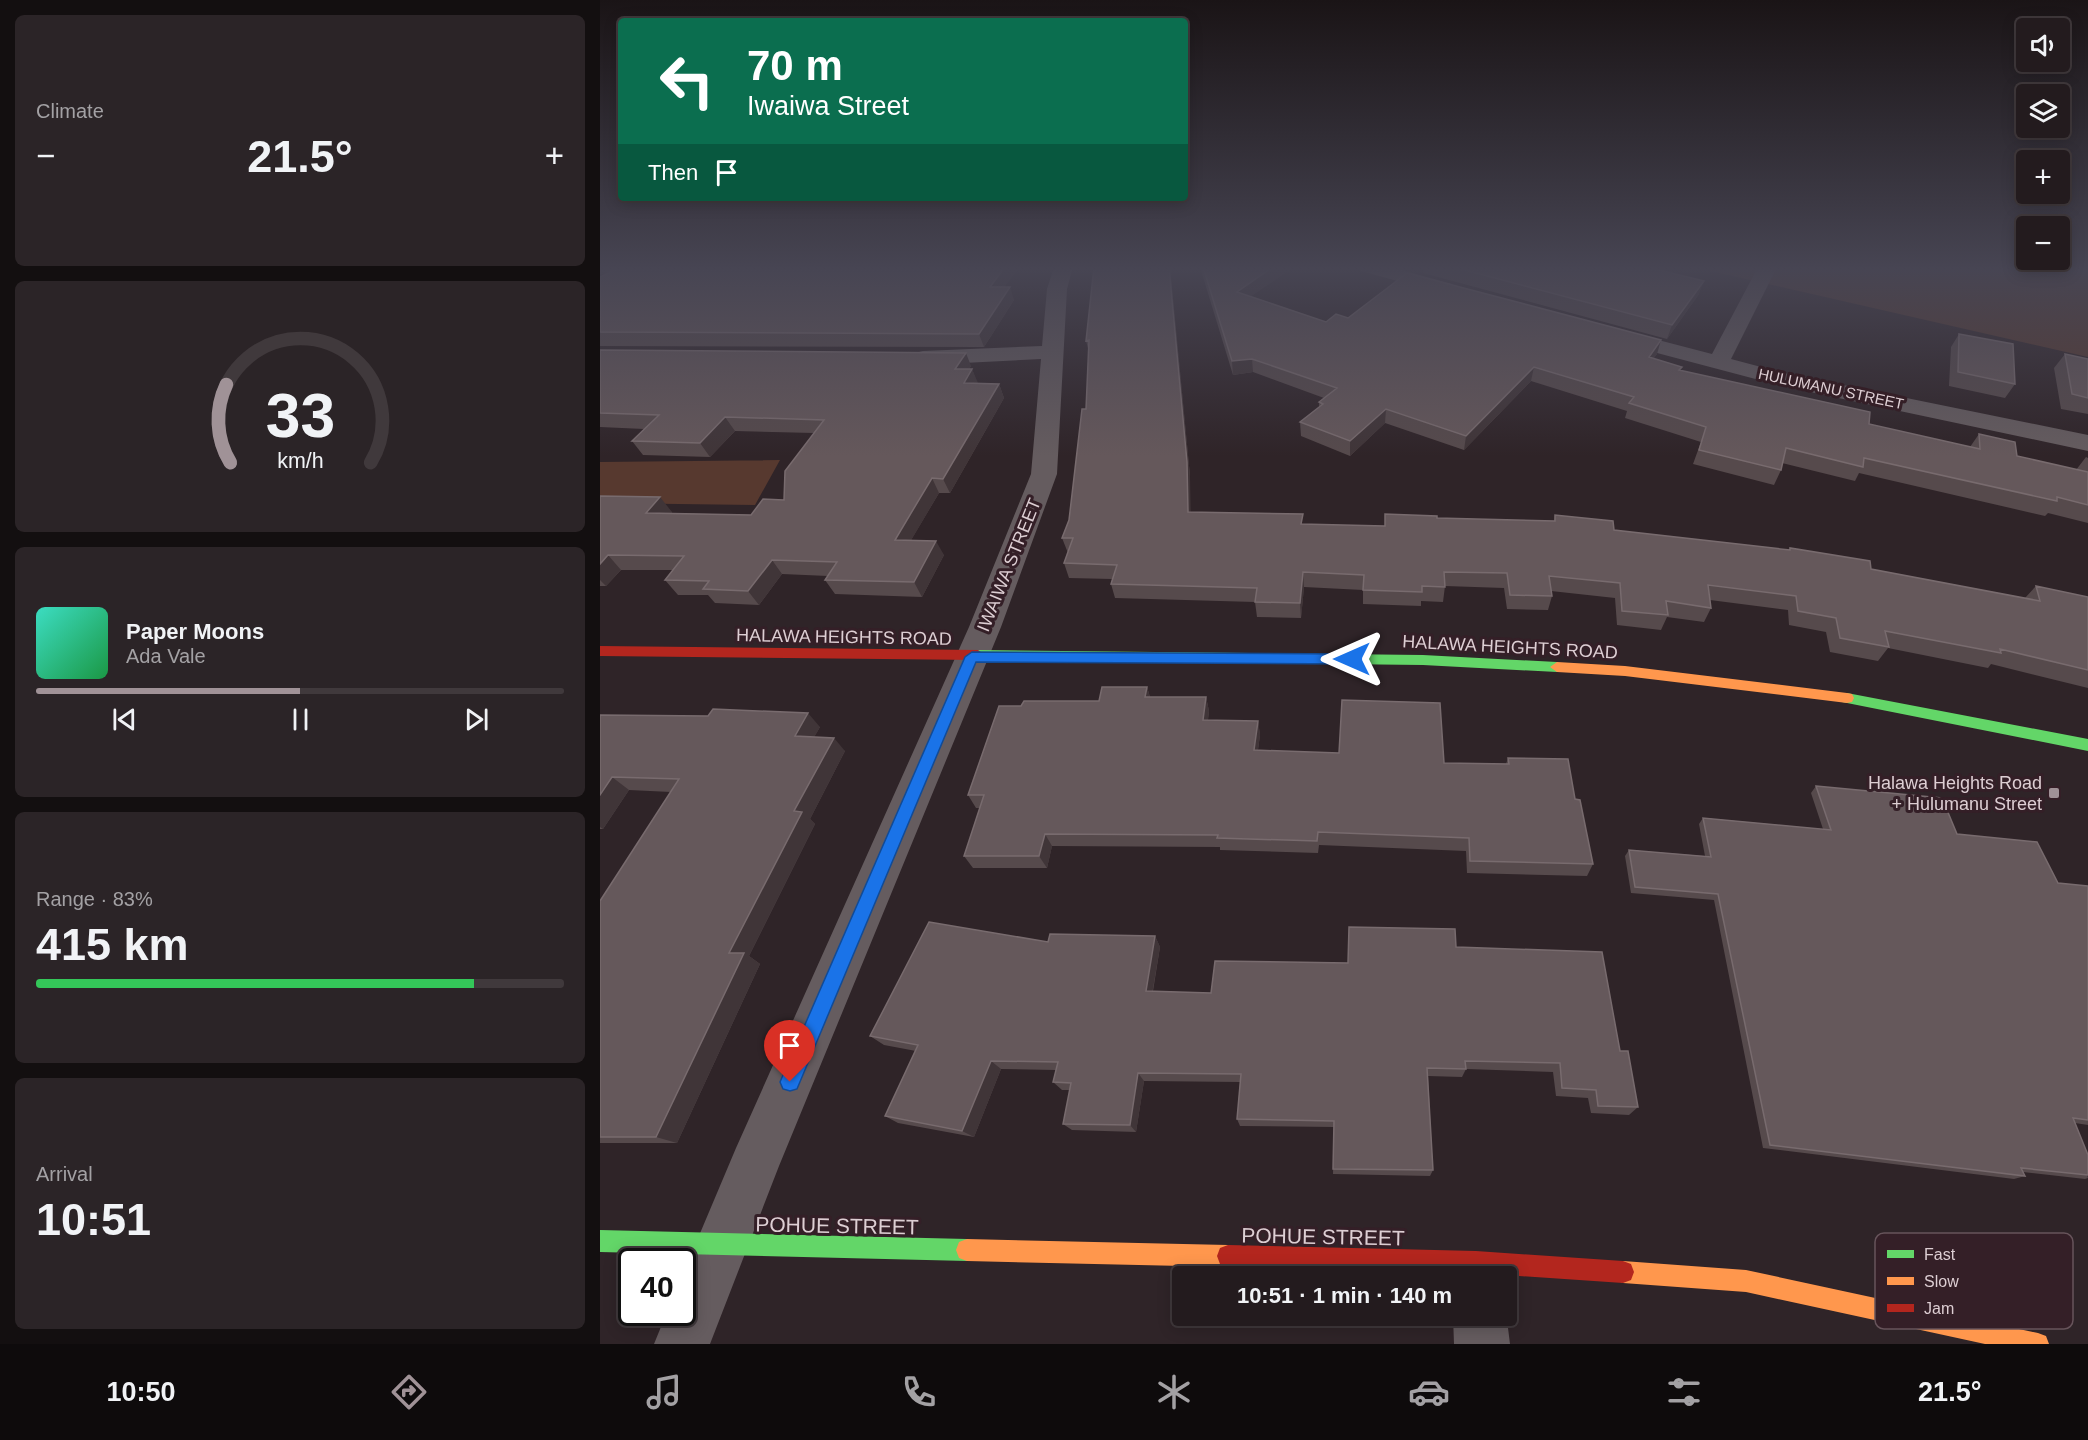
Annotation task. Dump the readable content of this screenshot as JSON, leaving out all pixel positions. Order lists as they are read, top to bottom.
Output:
{
  "streets": {
    "street": [
      "HULUMANU STREET",
      "IWAIWA STREET",
      "HALAWA HEIGHTS ROAD",
      "POHUE STREET"
    ]
  },
  "crossings": [
    ["IWAIWA STREET", "HALAWA HEIGHTS ROAD"],
    ["IWAIWA STREET", "POHUE STREET"]
  ],
  "places": {
    "transit": ["Halawa Heights Road + Hulumanu Street"]
  },
  "legend": ["Fast", "Slow", "Jam"],
  "page": {
    "tile": [
      "Climate",
      ["Range · 83%", "415 km"],
      ["Arrival", "10:51"]
    ],
    "map_buttons": ["+", "−"],
    "turn": ["70 m", "Iwaiwa Street"],
    "heat": ["−", "21.5°", "+"],
    "then": "Then",
    "song": ["Paper Moons", "Ada Vale"],
    "limit": "40",
    "trip": "10:51 · 1 min · 140 m",
    "tabs": ["10:50", "21.5°"],
    "gauge": ["33", "km/h"]
  }
}
